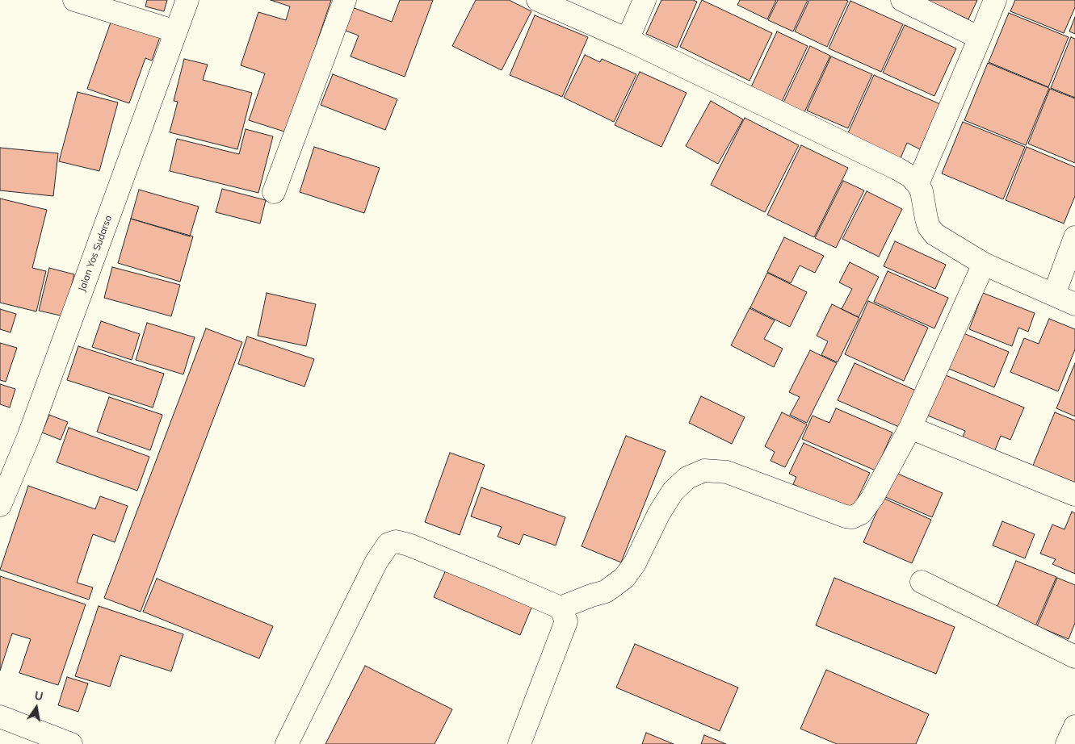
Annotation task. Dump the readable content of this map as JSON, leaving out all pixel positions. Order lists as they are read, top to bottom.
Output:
{
  "streets": {
    "street": ["Jalan Yos Sudarso"]
  },
  "north": "top"
}
